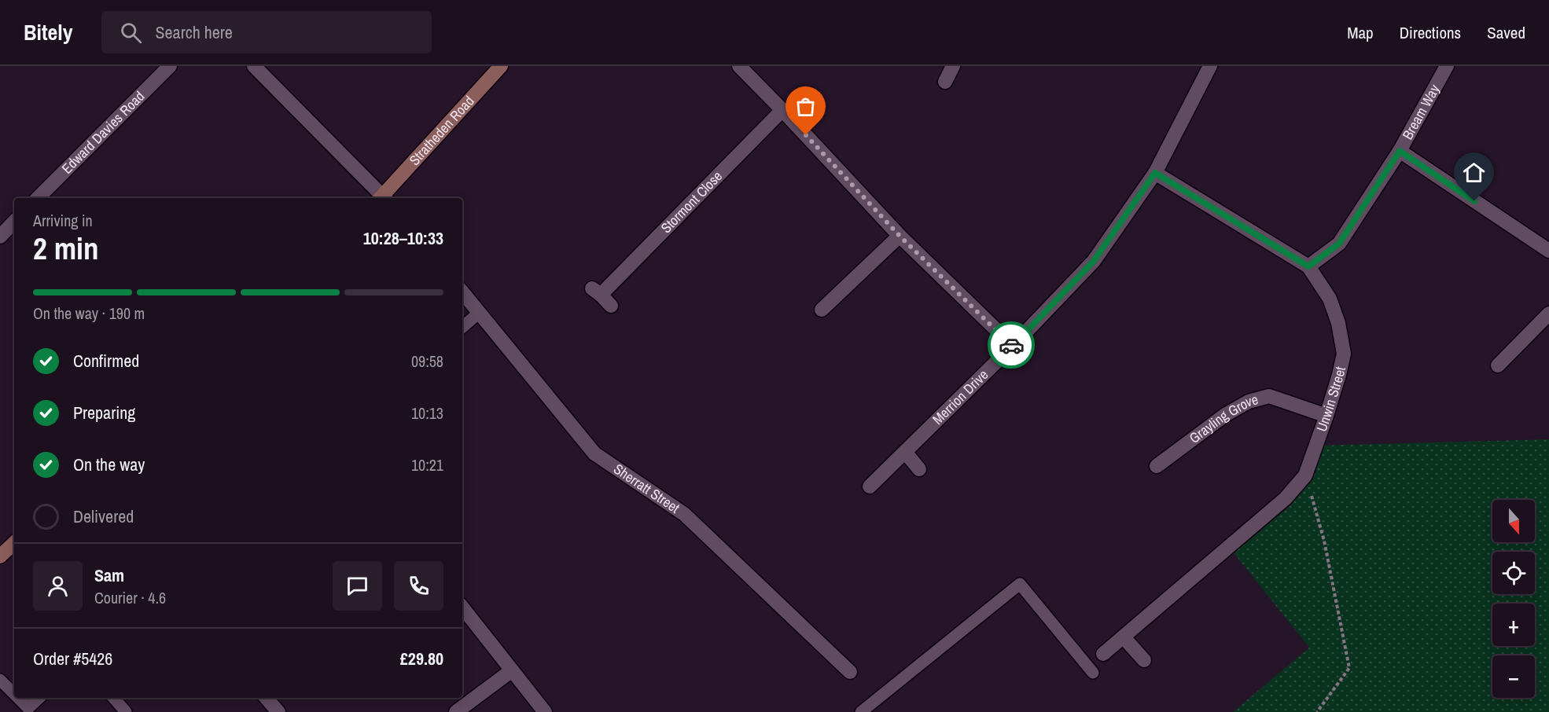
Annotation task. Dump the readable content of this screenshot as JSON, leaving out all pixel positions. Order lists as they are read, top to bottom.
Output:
{
  "streets": {
    "street": [
      "Bream Way",
      "Stratheden Road",
      "Edward Davies Road",
      "Stormont Close",
      "Merrion Drive",
      "Unwin Street",
      "Grayling Grove",
      "Sherratt Street"
    ]
  },
  "crossings": [
    ["Bream Way", "Unwin Street"],
    ["Merrion Drive", "Unwin Street"],
    ["Unwin Street", "Grayling Grove"]
  ],
  "north": "bottom",
  "page": {
    "header": "Bitely",
    "search": "Search here",
    "nav": ["Map", "Directions", "Saved"],
    "heading": ["2 min", "Arriving in", "10:28–10:33"],
    "panel": [
      "Sam",
      "Courier · 4.6",
      "Order #5426",
      "£29.80"
    ],
    "bar": "On the way · 190 m",
    "list": [
      ["Confirmed", "09:58"],
      ["Preparing", "10:13"],
      ["On the way", "10:21"],
      "Delivered"
    ],
    "map_buttons": ["+", "−"]
  }
}
